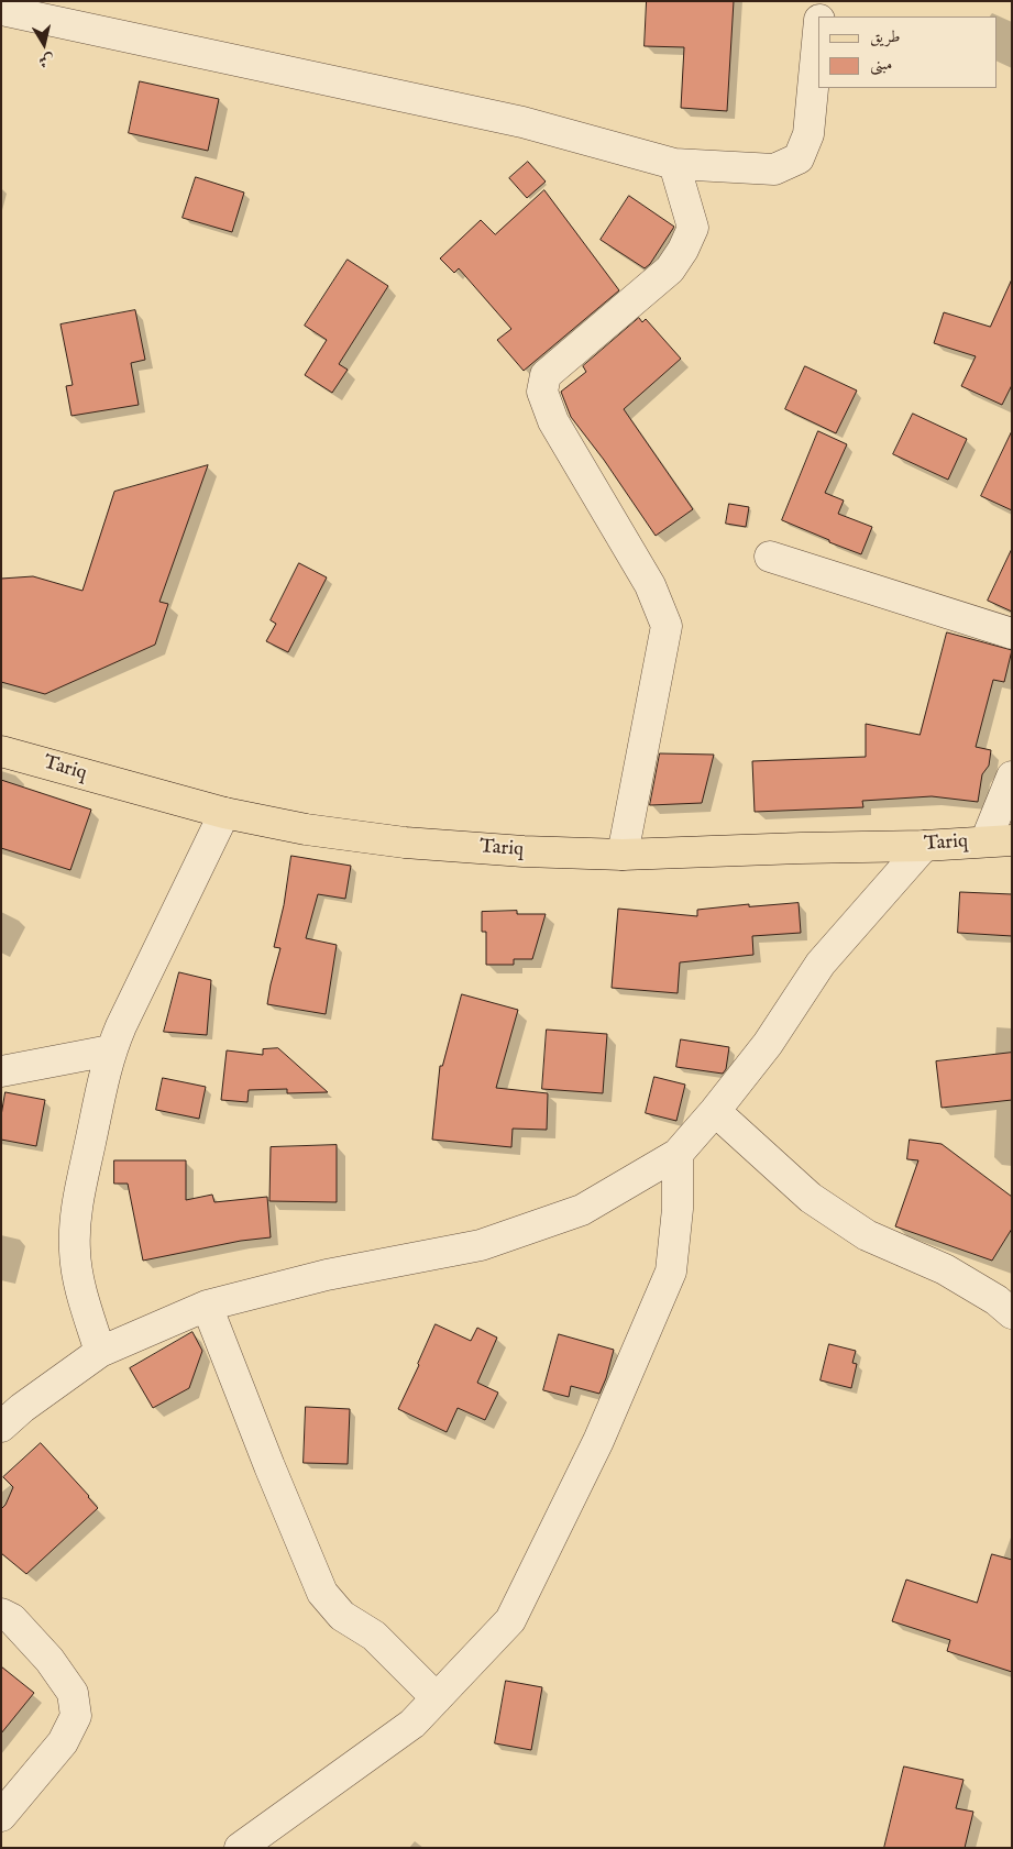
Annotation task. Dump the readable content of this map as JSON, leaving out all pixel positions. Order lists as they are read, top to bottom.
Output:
{
  "streets": {
    "main road": ["Tariq"]
  },
  "legend": ["طريق", "مبنى"],
  "north": "bottom"
}
